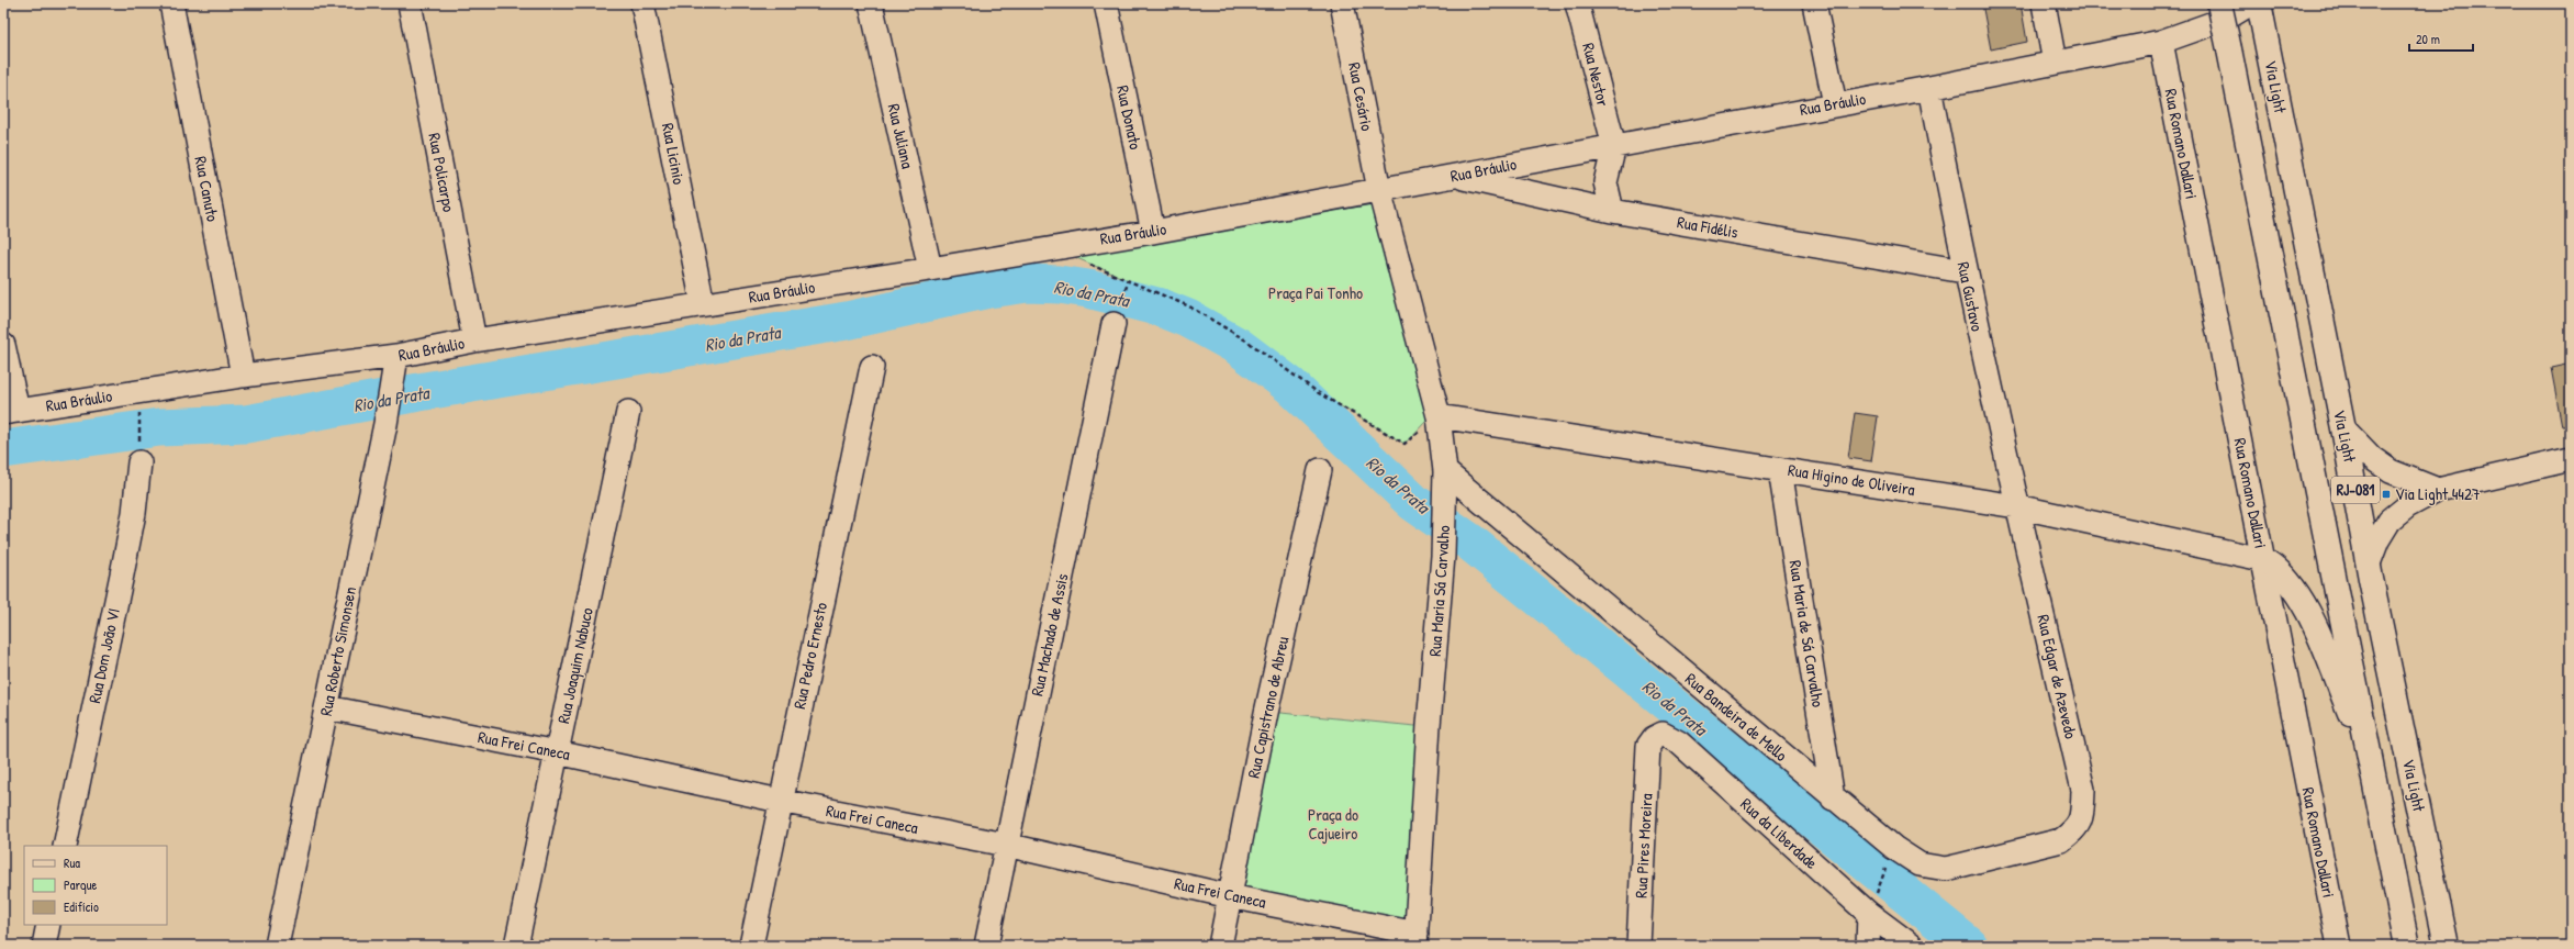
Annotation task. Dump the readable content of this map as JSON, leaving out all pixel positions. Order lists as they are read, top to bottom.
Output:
{
  "streets": {
    "main road": ["Via Light", "RJ-081"],
    "street": [
      "Rua Nestor",
      "Rua Cesário",
      "Rua Bráulio",
      "Rua Donato",
      "Rua Juliana",
      "Rua Romano Dallari",
      "Rua Licinio",
      "Rua Policarpo",
      "Rua Canuto",
      "Rua Fidélis",
      "Rua Gustavo",
      "Rua Higino de Oliveira",
      "Rua Maria Sá Carvalho",
      "Rua Maria de Sá Carvalho",
      "Rua Machado de Assis",
      "Rua Roberto Simonsen",
      "Rua Dom João VI",
      "Rua Pedro Ernesto",
      "Rua Joaquim Nabuco",
      "Rua Edgar de Azevedo",
      "Rua Capistrano de Abreu",
      "Rua Bandeira de Mello",
      "Rua Frei Caneca",
      "Rua da Liberdade",
      "Rua Pires Moreira"
    ]
  },
  "crossings": [
    ["Rua Nestor", "Rua Bráulio"],
    ["Rua Cesário", "Rua Bráulio"],
    ["Rua Cesário", "Rua Maria Sá Carvalho"],
    ["Rua Bráulio", "Rua Donato"],
    ["Rua Bráulio", "Rua Juliana"],
    ["Rua Bráulio", "Rua Romano Dallari"],
    ["Rua Bráulio", "Rua Licinio"],
    ["Rua Bráulio", "Rua Policarpo"],
    ["Rua Bráulio", "Rua Canuto"],
    ["Rua Bráulio", "Rua Fidélis"],
    ["Rua Bráulio", "Rua Gustavo"],
    ["Rua Bráulio", "Rua Maria Sá Carvalho"],
    ["Rua Bráulio", "Rua Roberto Simonsen"],
    ["Rua Romano Dallari", "Rua Higino de Oliveira"],
    ["Rua Fidélis", "Rua Gustavo"],
    ["Rua Gustavo", "Rua Higino de Oliveira"],
    ["Rua Gustavo", "Rua Edgar de Azevedo"],
    ["Rua Higino de Oliveira", "Rua Maria Sá Carvalho"],
    ["Rua Higino de Oliveira", "Rua Maria de Sá Carvalho"],
    ["Rua Higino de Oliveira", "Rua Edgar de Azevedo"],
    ["Rua Maria Sá Carvalho", "Rua Bandeira de Mello"],
    ["Rua Maria Sá Carvalho", "Rua Frei Caneca"],
    ["Rua Maria de Sá Carvalho", "Rua Bandeira de Mello"],
    ["Rua Machado de Assis", "Rua Frei Caneca"],
    ["Rua Roberto Simonsen", "Rua Frei Caneca"],
    ["Rua Pedro Ernesto", "Rua Frei Caneca"],
    ["Rua Joaquim Nabuco", "Rua Frei Caneca"],
    ["Rua Edgar de Azevedo", "Rua Bandeira de Mello"],
    ["Rua Capistrano de Abreu", "Rua Frei Caneca"],
    ["Rua da Liberdade", "Rua Pires Moreira"]
  ],
  "water": ["Rio da Prata"],
  "parks": ["Praça Pai Tonho", "Praça do Cajueiro"],
  "places": {
    "transit": ["Via Light 4427"]
  },
  "legend": ["Rua", "Parque", "Edifício"],
  "scale_bar": "20 m"
}
